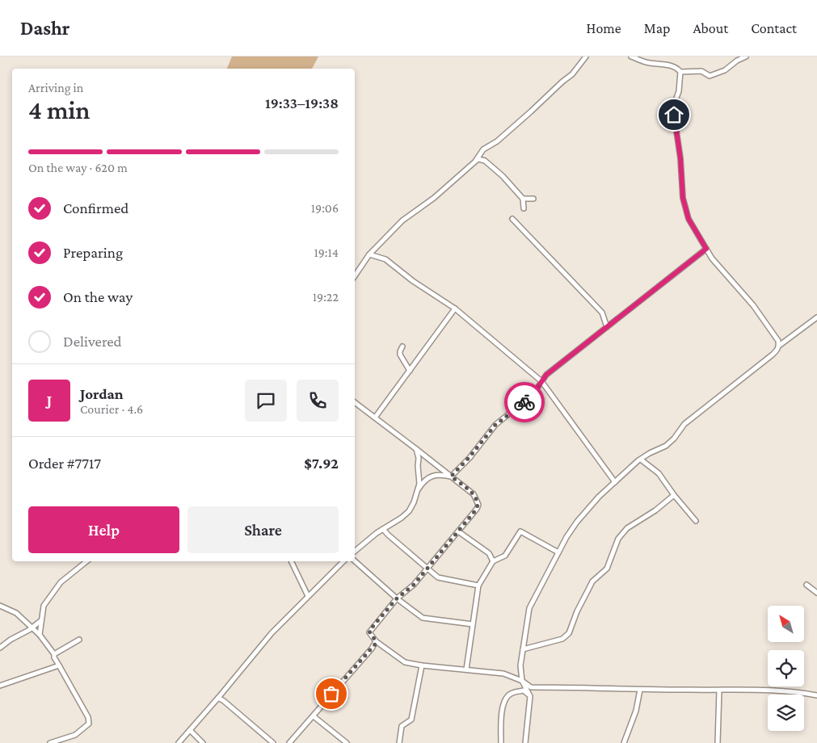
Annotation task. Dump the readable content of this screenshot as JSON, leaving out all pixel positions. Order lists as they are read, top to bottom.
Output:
{
  "north": "top left",
  "page": {
    "header": "Dashr",
    "nav": [
      "Home",
      "Map",
      "About",
      "Contact"
    ],
    "heading": ["4 min", "Arriving in", "19:33–19:38"],
    "panel": [
      "Jordan",
      "Courier · 4.6",
      "Order #7717",
      "$7.92"
    ],
    "bar": "On the way · 620 m",
    "list": [
      ["Confirmed", "19:06"],
      ["Preparing", "19:14"],
      ["On the way", "19:22"],
      "Delivered"
    ],
    "round": "J",
    "buttons": ["Help", "Share"]
  }
}
